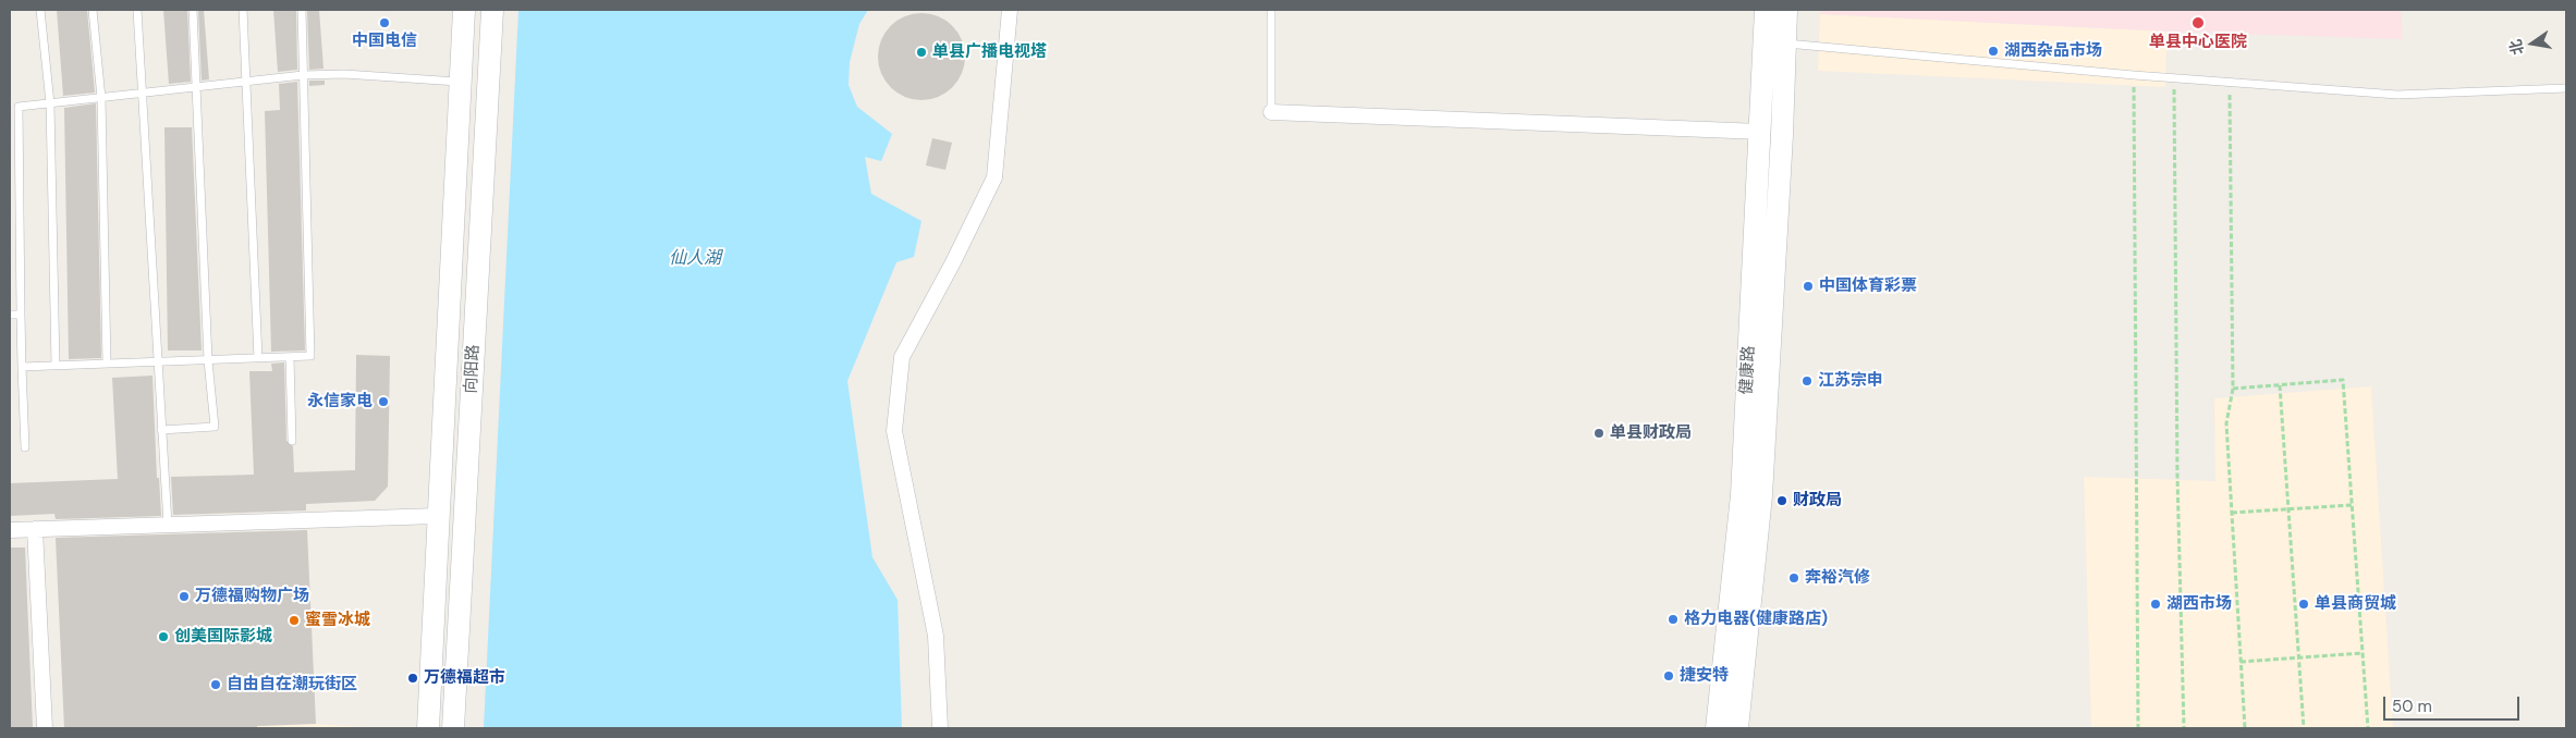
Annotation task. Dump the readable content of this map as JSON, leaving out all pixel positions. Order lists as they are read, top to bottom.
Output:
{
  "streets": {
    "main road": ["向阳路", "健康路"]
  },
  "water": ["仙人湖"],
  "places": [
    "中国电信",
    "单县中心医院",
    "湖西杂品市场",
    "单县广播电视塔",
    "中国体育彩票",
    "江苏宗申",
    "永信家电",
    "单县财政局",
    "财政局",
    "奔裕汽修",
    "万德福购物广场",
    "湖西市场",
    "单县商贸城",
    "格力电器(健康路店)",
    "蜜雪冰城",
    "创美国际影城",
    "捷安特",
    "万德福超市",
    "自由自在潮玩街区"
  ],
  "scale_bar": "50 m",
  "north": "left"
}
